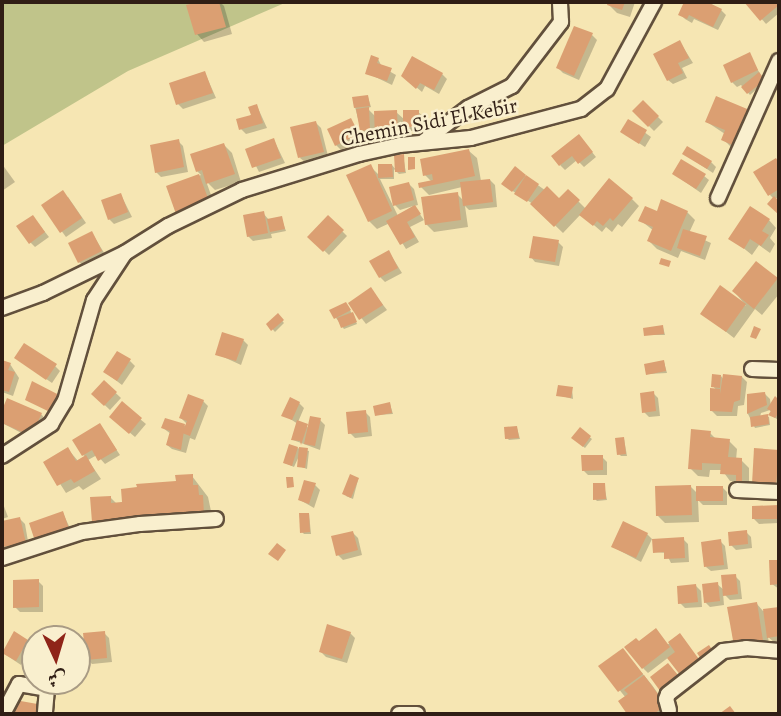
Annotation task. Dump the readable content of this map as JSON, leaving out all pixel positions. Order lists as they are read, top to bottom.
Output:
{
  "streets": {
    "street": ["Chemin Sidi El Kebir"]
  },
  "north": "bottom"
}
